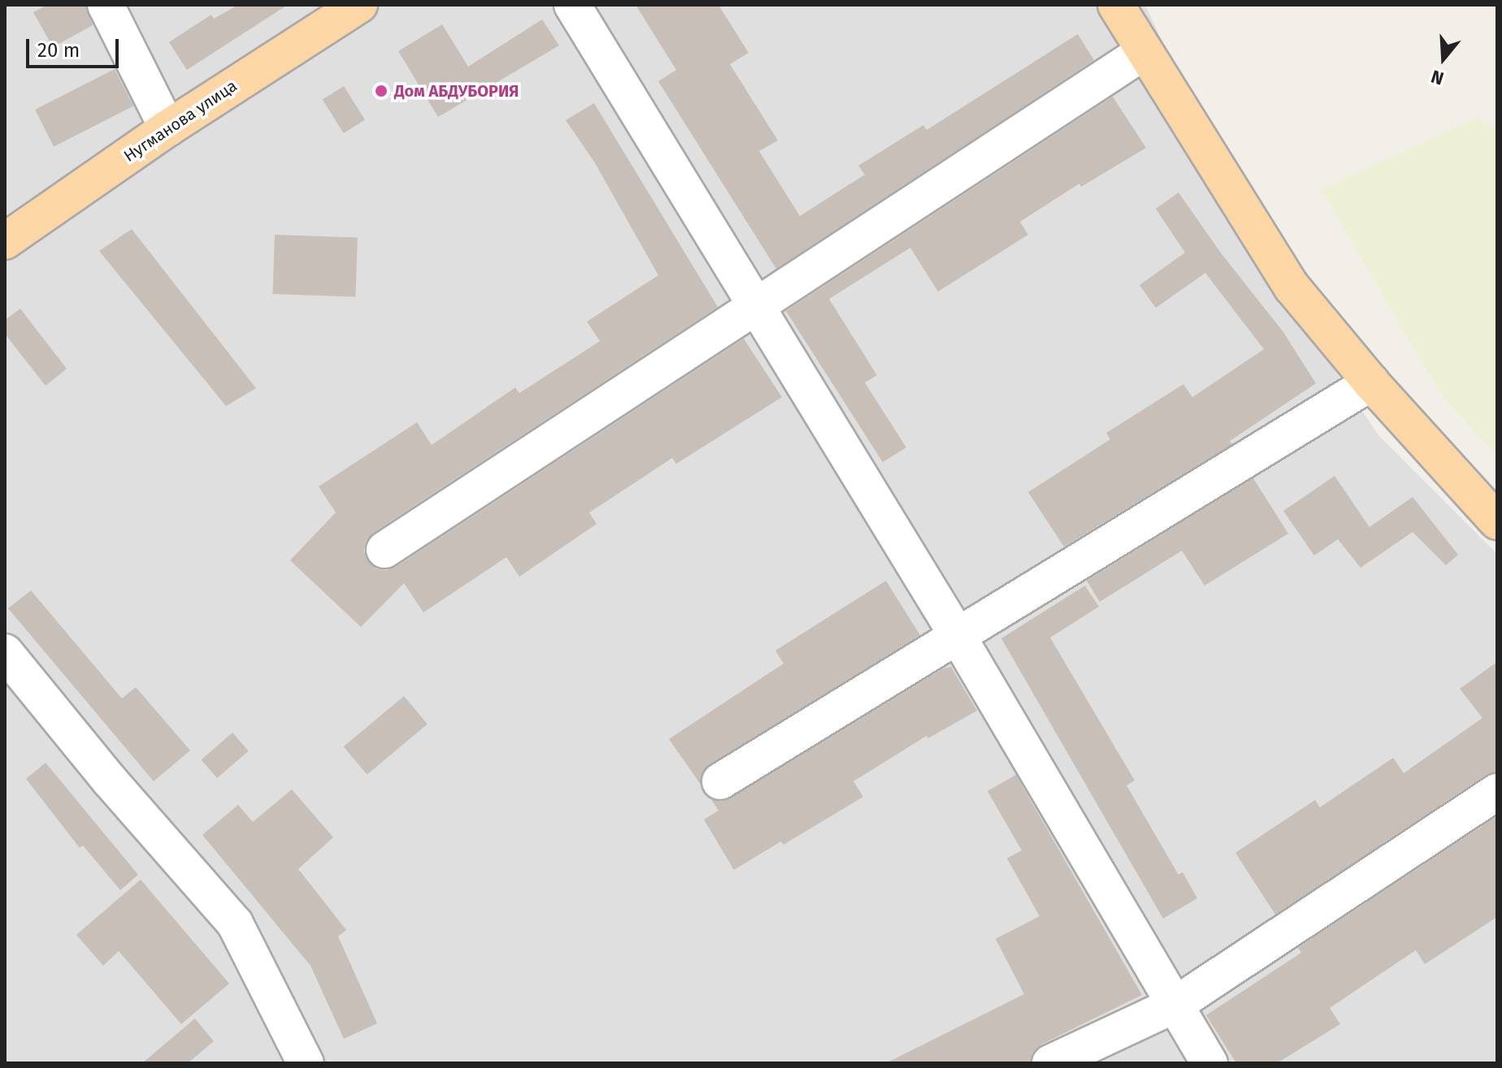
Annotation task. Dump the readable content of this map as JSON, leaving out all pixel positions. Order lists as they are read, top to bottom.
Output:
{
  "streets": {
    "main road": ["Нугманова улица"]
  },
  "places": ["Дом АБДУБОРИЯ"],
  "scale_bar": "20 m",
  "north": "bottom"
}
